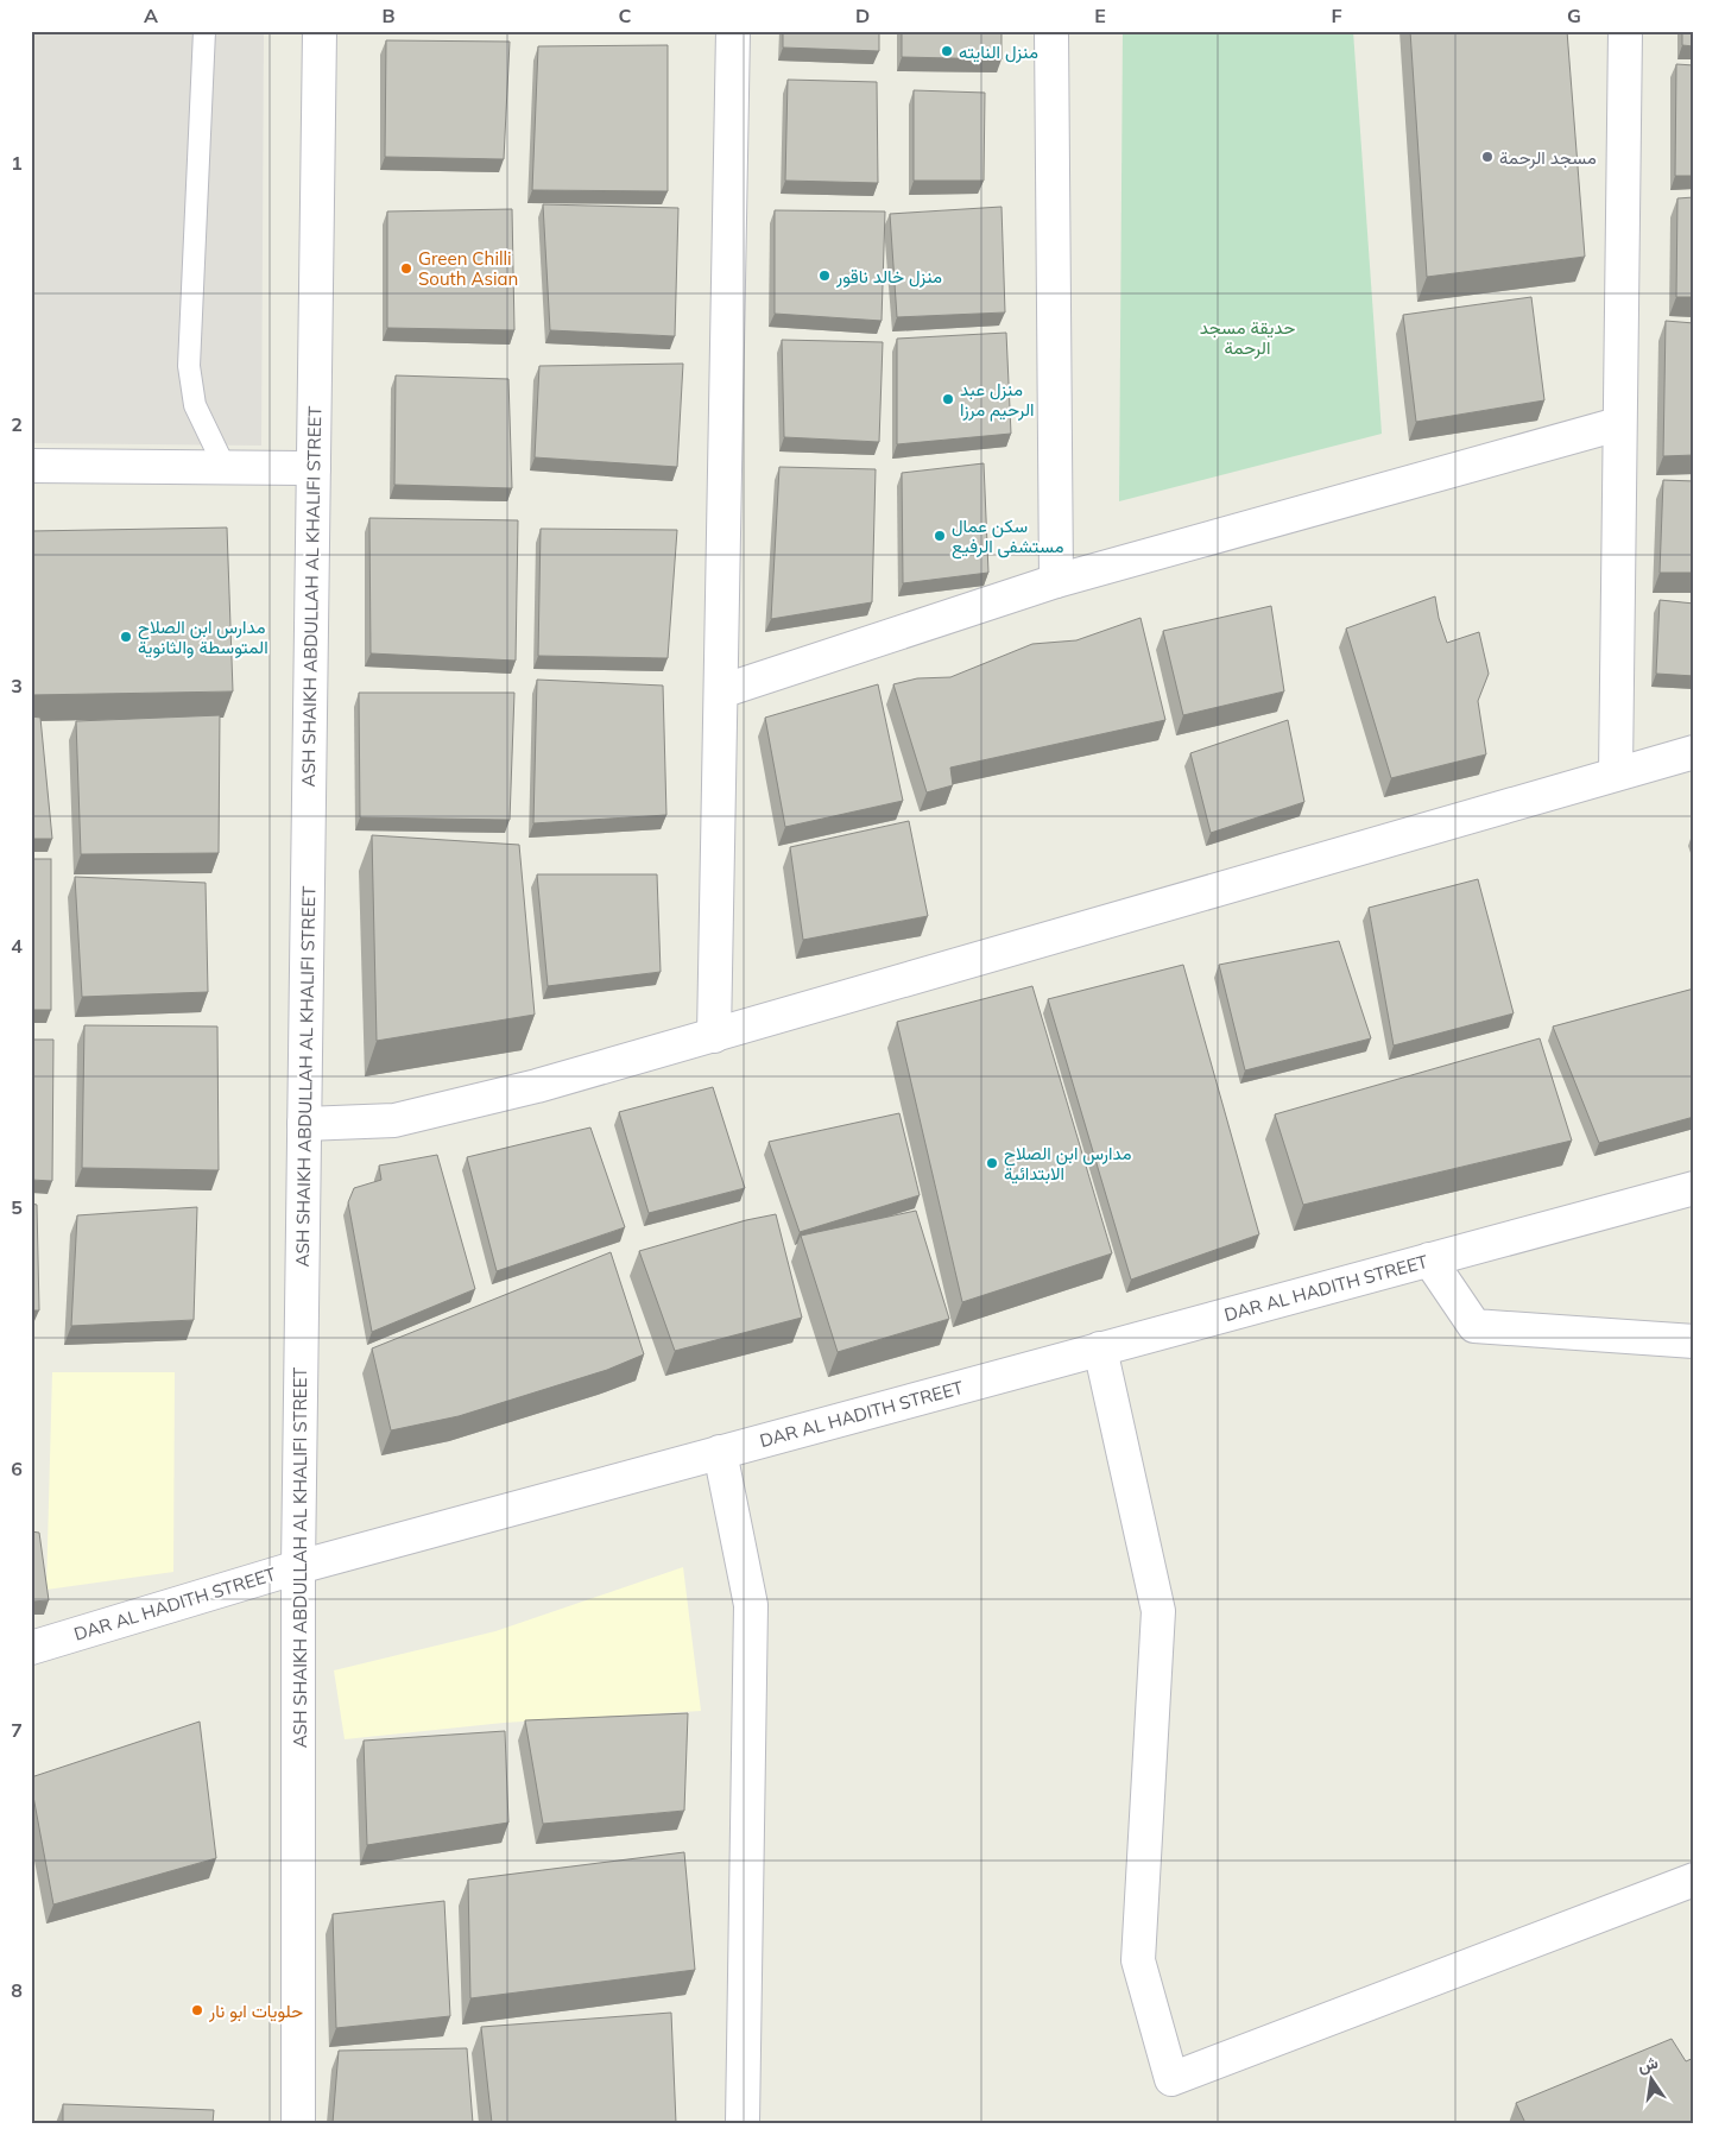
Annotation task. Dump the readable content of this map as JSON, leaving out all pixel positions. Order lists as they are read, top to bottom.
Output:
{
  "streets": {
    "street": ["ASH SHAIKH ABDULLAH AL KHALIFI STREET", "DAR AL HADITH STREET"]
  },
  "crossings": [
    ["ASH SHAIKH ABDULLAH AL KHALIFI STREET", "DAR AL HADITH STREET"]
  ],
  "parks": ["حديقة مسجد الرحمة"],
  "places": [
    "منزل النايته",
    "مسجد الرحمة",
    "Green Chilli South Asian",
    "منزل خالد ناقور",
    "منزل عبد الرحيم مرزا",
    "سكن عمال مستشفى الرفيع",
    "مدارس ابن الصلاح المتوسطة والثانوية",
    "مدارس ابن الصلاح الابتدائية",
    "حلويات ابو نار"
  ],
  "north": "top",
  "grid": {
    "columns": [
      "A",
      "B",
      "C",
      "D",
      "E",
      "F",
      "G"
    ],
    "rows": [
      "1",
      "2",
      "3",
      "4",
      "5",
      "6",
      "7",
      "8"
    ]
  }
}
